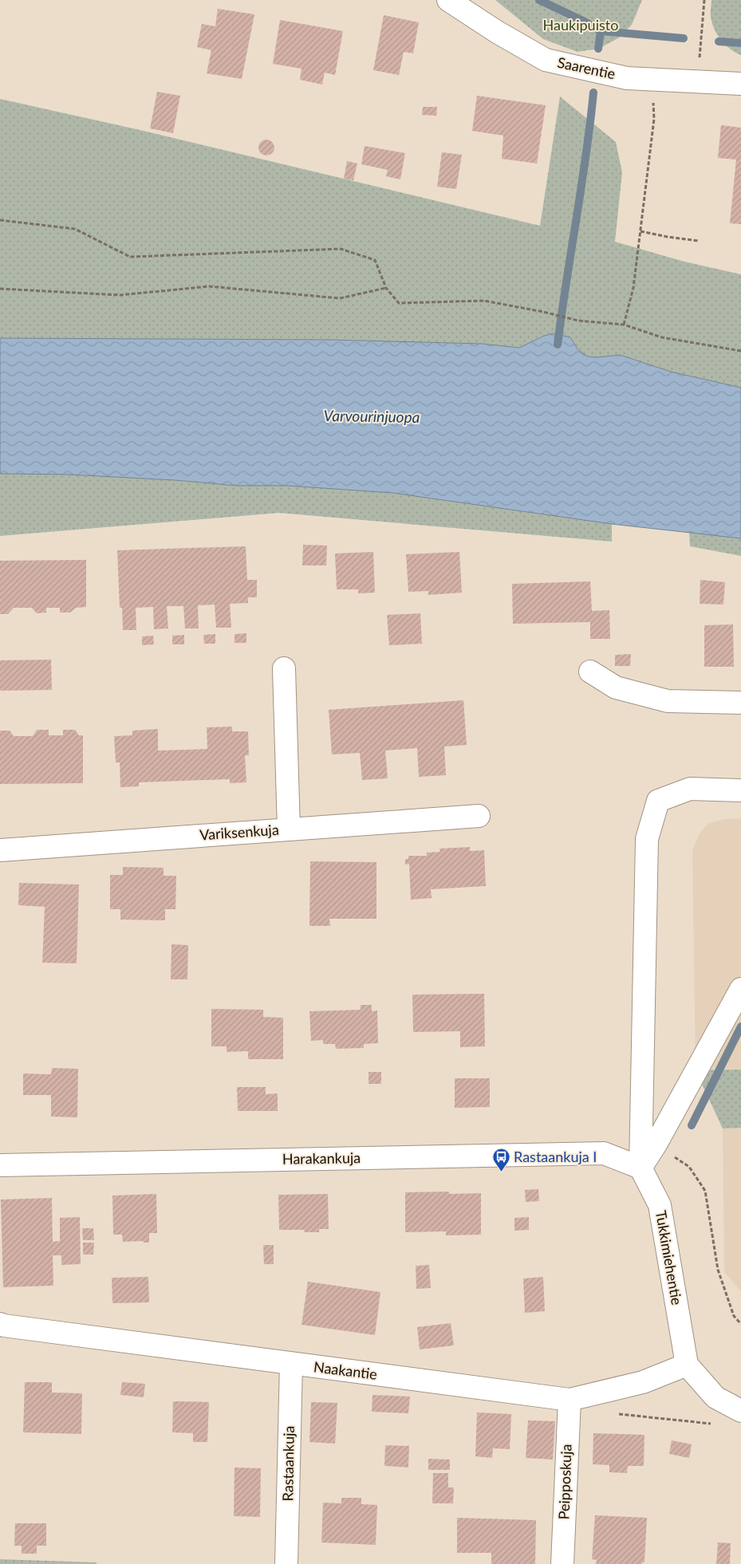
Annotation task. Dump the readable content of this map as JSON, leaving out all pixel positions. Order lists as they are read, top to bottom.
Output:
{
  "streets": {
    "street": [
      "Saarentie",
      "Variksenkuja",
      "Harakankuja",
      "Tukkimiehentie",
      "Naakantie",
      "Rastaankuja",
      "Peipposkuja"
    ]
  },
  "crossings": [
    ["Harakankuja", "Tukkimiehentie"],
    ["Tukkimiehentie", "Naakantie"],
    ["Naakantie", "Rastaankuja"],
    ["Naakantie", "Peipposkuja"]
  ],
  "water": ["Varvourinjuopa"],
  "parks": ["Haukipuisto"],
  "places": {
    "bus stop": ["Rastaankuja I"]
  }
}
